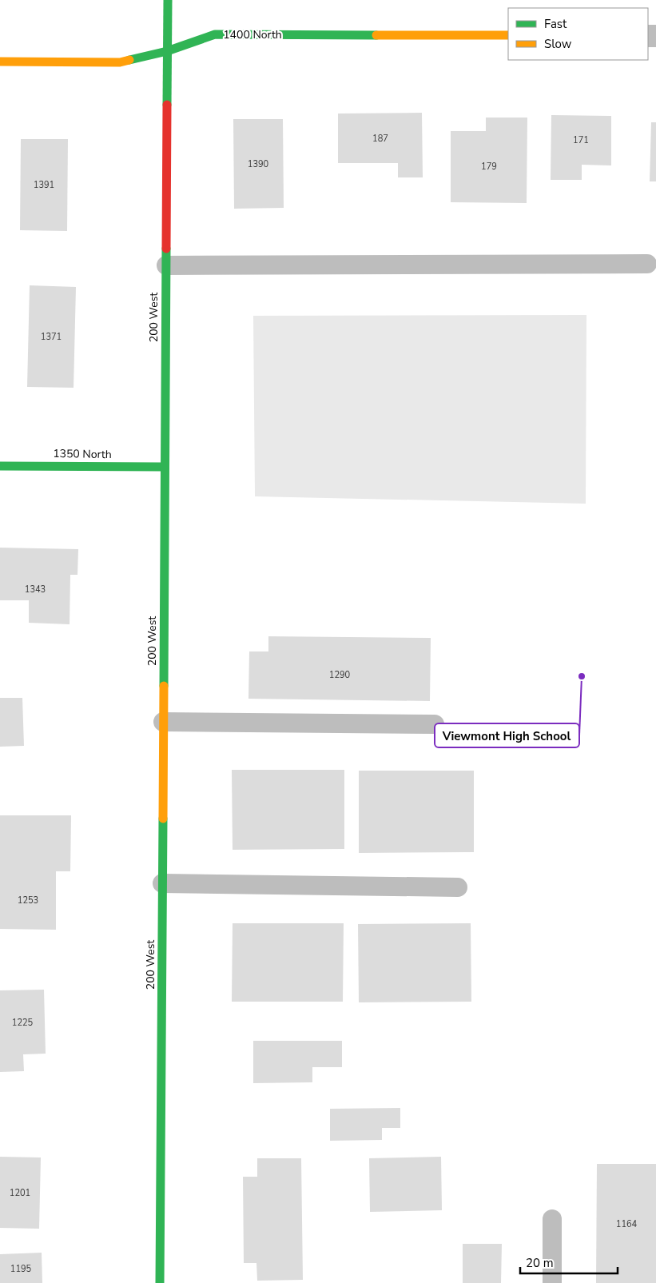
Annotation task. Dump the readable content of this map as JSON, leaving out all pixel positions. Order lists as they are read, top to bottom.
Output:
{
  "streets": {
    "main road": ["1400 North", "200 West", "1350 North"]
  },
  "crossings": [
    ["1400 North", "200 West"],
    ["200 West", "1350 North"]
  ],
  "places": ["Viewmont High School"],
  "house_numbers": [
    "187",
    "171",
    "1390",
    "179",
    "1391",
    "1371",
    "1343",
    "1290",
    "1253",
    "1225",
    "1201",
    "1164",
    "1195"
  ],
  "legend": ["Fast", "Slow"],
  "scale_bar": "20 m"
}
